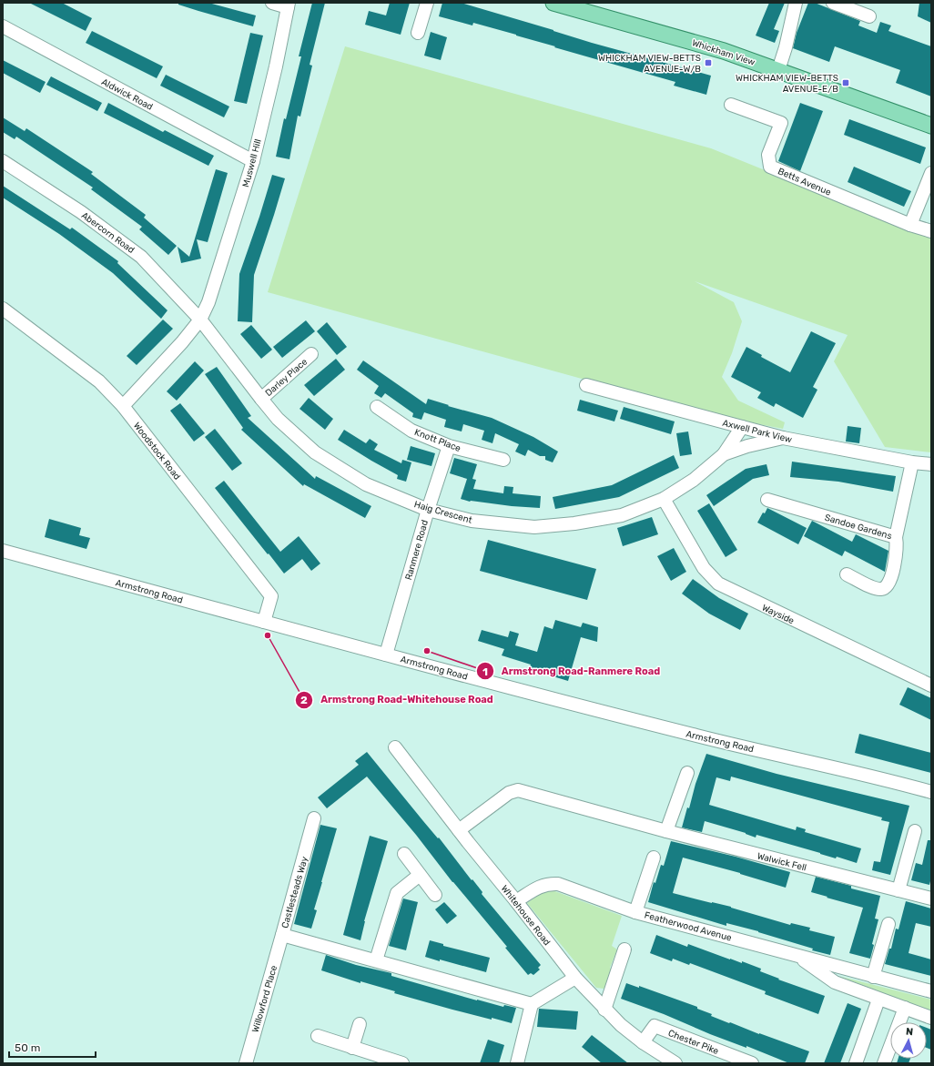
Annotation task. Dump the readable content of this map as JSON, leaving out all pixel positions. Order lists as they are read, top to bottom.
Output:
{
  "streets": {
    "main road": ["Whickham View"],
    "street": [
      "Aldwick Road",
      "Muswell Hill",
      "Betts Avenue",
      "Abercorn Road",
      "Darley Place",
      "Axwell Park View",
      "Knott Place",
      "Woodstock Road",
      "Haig Crescent",
      "Sandoe Gardens",
      "Ranmere Road",
      "Armstrong Road",
      "Wayside",
      "Walwick Fell",
      "Castlesteads Way",
      "Whitehouse Road",
      "Featherwood Avenue",
      "Willowford Place",
      "Chester Pike"
    ]
  },
  "crossings": [
    ["Aldwick Road", "Muswell Hill"],
    ["Muswell Hill", "Abercorn Road"],
    ["Muswell Hill", "Woodstock Road"],
    ["Muswell Hill", "Haig Crescent"],
    ["Abercorn Road", "Haig Crescent"],
    ["Darley Place", "Haig Crescent"],
    ["Axwell Park View", "Haig Crescent"],
    ["Axwell Park View", "Sandoe Gardens"],
    ["Knott Place", "Ranmere Road"],
    ["Woodstock Road", "Armstrong Road"],
    ["Haig Crescent", "Ranmere Road"],
    ["Haig Crescent", "Wayside"],
    ["Ranmere Road", "Armstrong Road"],
    ["Walwick Fell", "Whitehouse Road"],
    ["Castlesteads Way", "Willowford Place"],
    ["Whitehouse Road", "Chester Pike"]
  ],
  "places": {
    "transit": ["WHICKHAM VIEW-BETTS AVENUE-W/B", "WHICKHAM VIEW-BETTS AVENUE-E/B"],
    "other": ["Armstrong Road-Whitehouse Road", "Armstrong Road-Ranmere Road"]
  },
  "scale_bar": "50 m",
  "north": "top"
}
